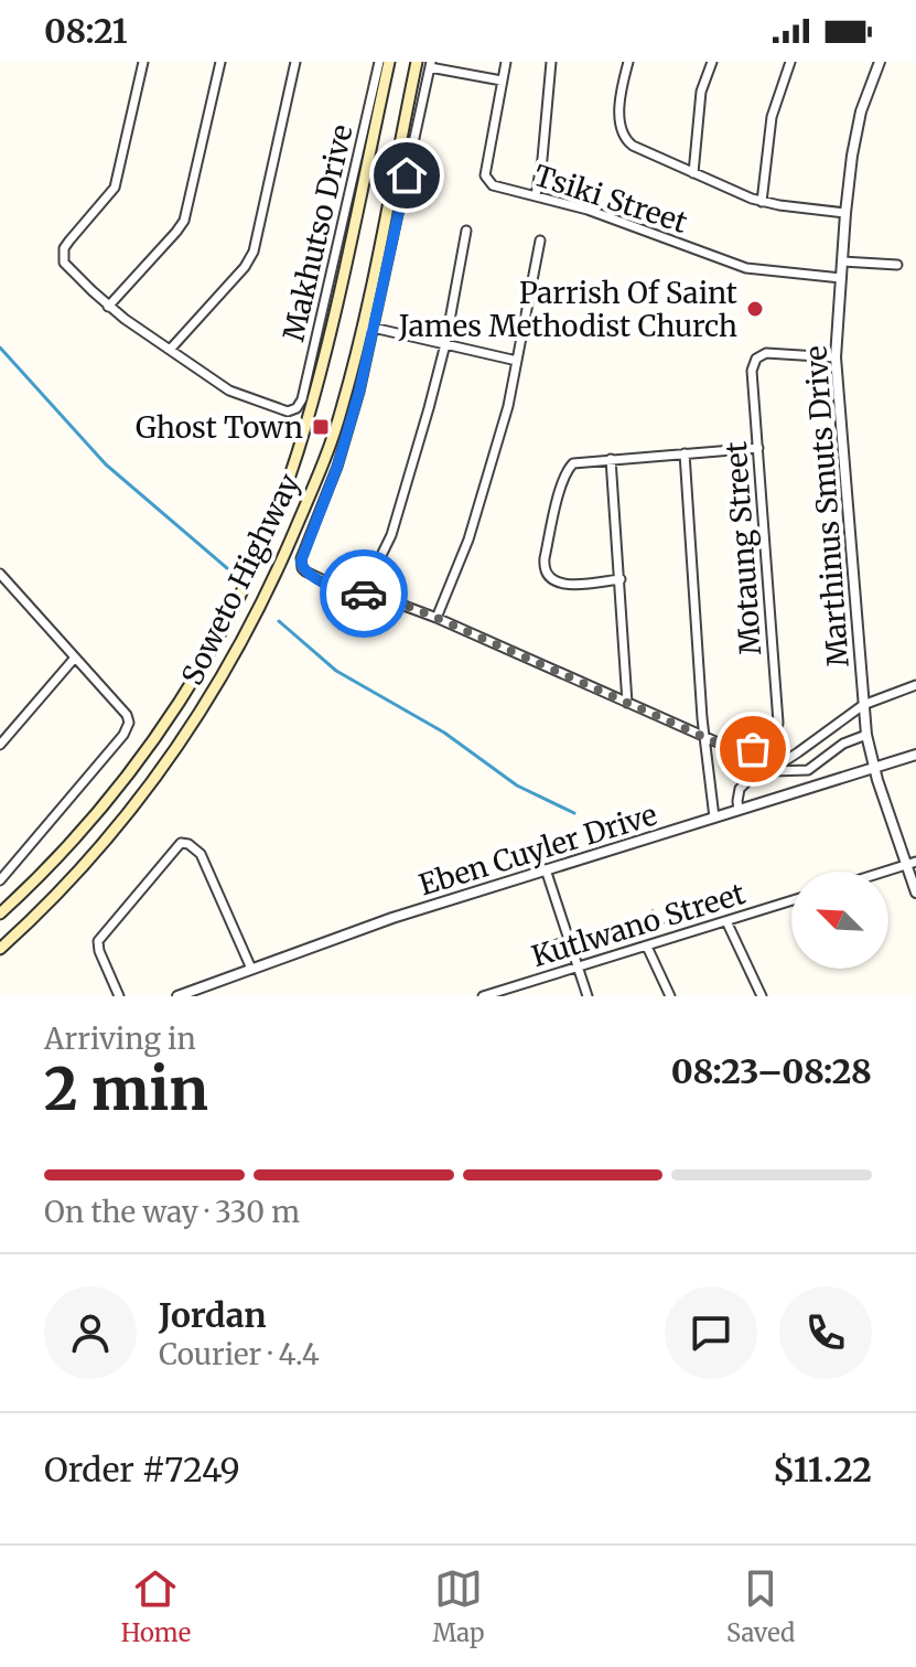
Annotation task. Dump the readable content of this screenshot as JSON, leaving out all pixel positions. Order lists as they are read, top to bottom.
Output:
{
  "streets": {
    "main road": ["Soweto Highway"],
    "street": [
      "Tsiki Street",
      "Makhutso Drive",
      "Marthinus Smuts Drive",
      "Motaung Street",
      "Eben Cuyler Drive",
      "Kutlwano Street"
    ]
  },
  "crossings": [
    ["Tsiki Street", "Marthinus Smuts Drive"],
    ["Marthinus Smuts Drive", "Motaung Street"],
    ["Marthinus Smuts Drive", "Eben Cuyler Drive"]
  ],
  "places": {
    "other": ["Parrish Of Saint James Methodist Church"],
    "transit": ["Ghost Town"]
  },
  "north": "top left",
  "page": {
    "status": "08:21",
    "heading": ["2 min", "Arriving in", "08:23–08:28"],
    "panel": [
      "Jordan",
      "Courier · 4.4",
      "Order #7249",
      "$11.22"
    ],
    "bar": "On the way · 330 m",
    "tabs": ["Home", "Map", "Saved"]
  }
}
